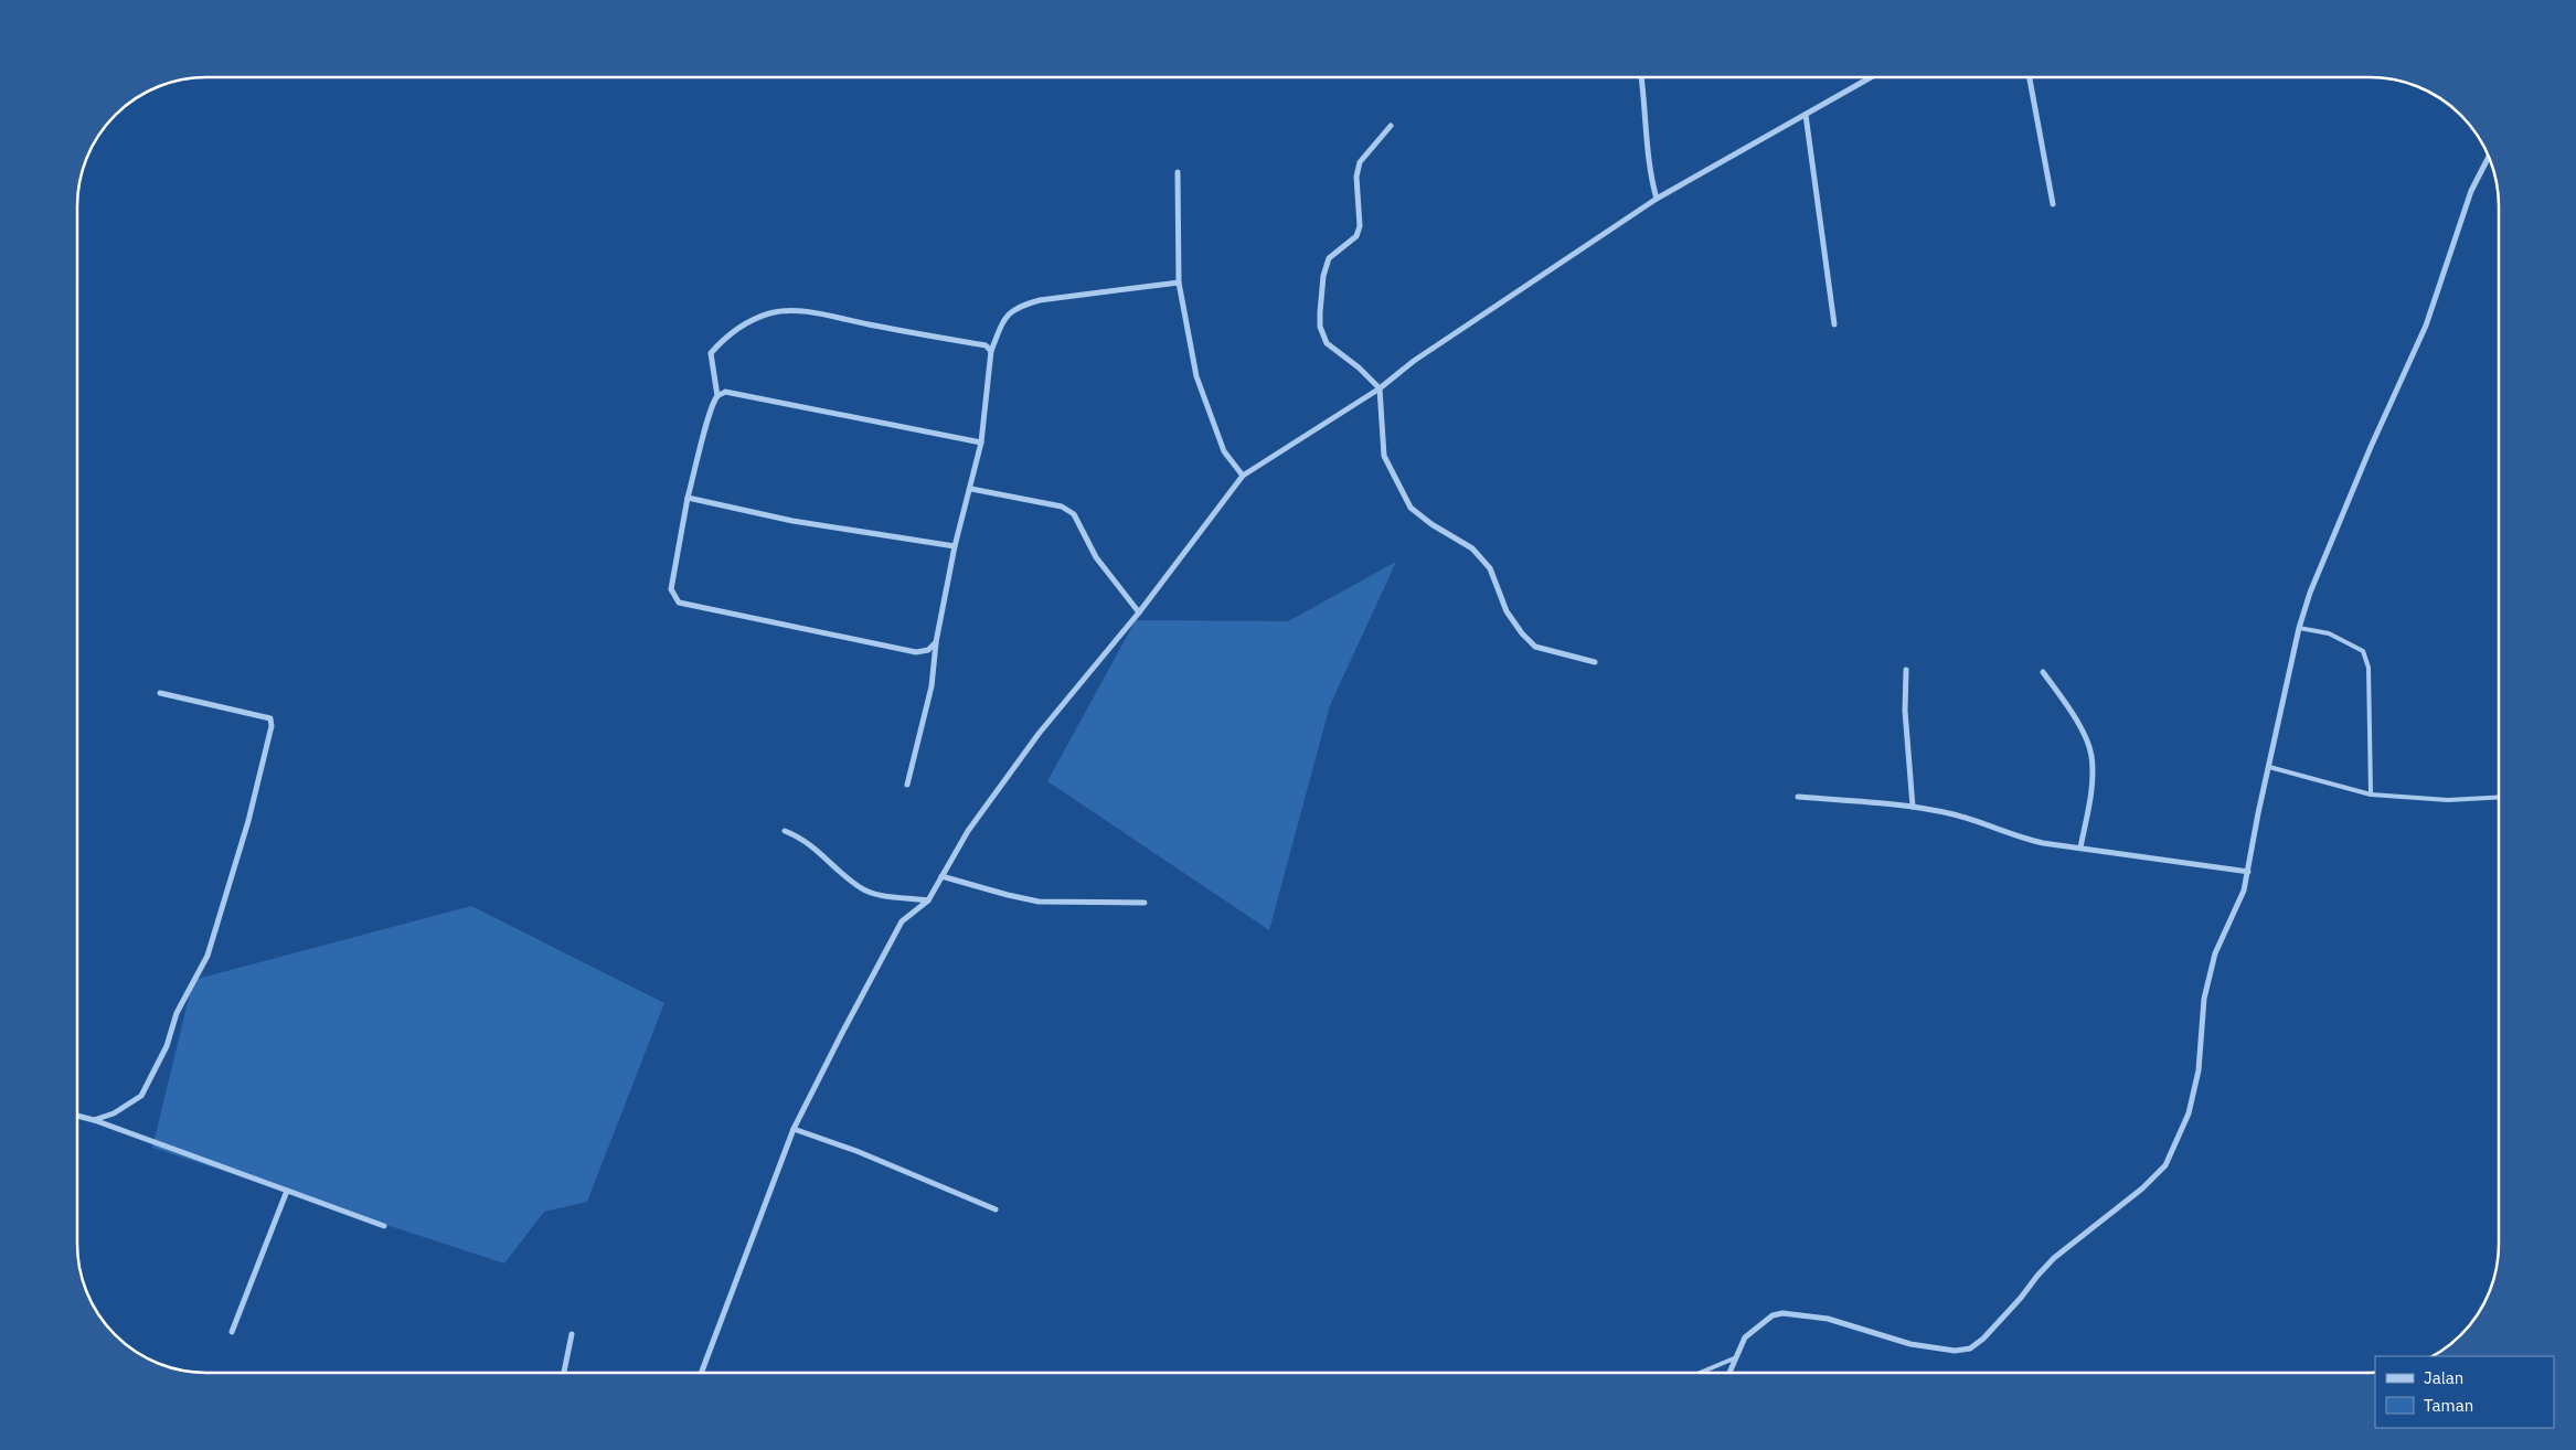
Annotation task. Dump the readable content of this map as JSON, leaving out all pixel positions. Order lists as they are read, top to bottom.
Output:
{
  "legend": ["Jalan", "Taman"]
}
